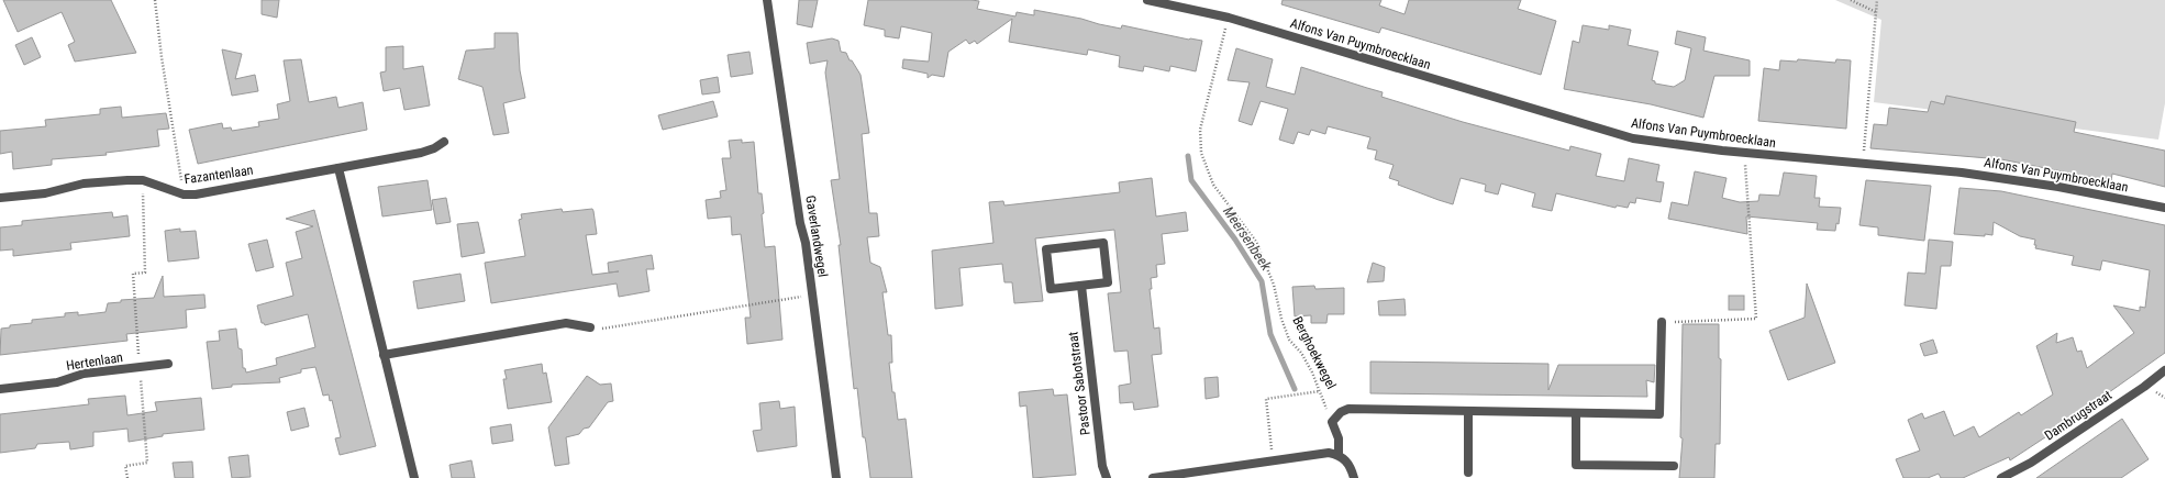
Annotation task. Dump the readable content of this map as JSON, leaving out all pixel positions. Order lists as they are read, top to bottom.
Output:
{
  "streets": {
    "street": [
      "Alfons Van Puymbroecklaan",
      "Fazantenlaan",
      "Gaverlandwegel",
      "Hertenlaan",
      "Pastoor Sabotstraat",
      "Dambrugstraat"
    ],
    "path": ["Berghoekwegel"]
  },
  "crossings": [
    ["Alfons Van Puymbroecklaan", "Berghoekwegel"]
  ],
  "water": ["Meersenbeek"]
}
